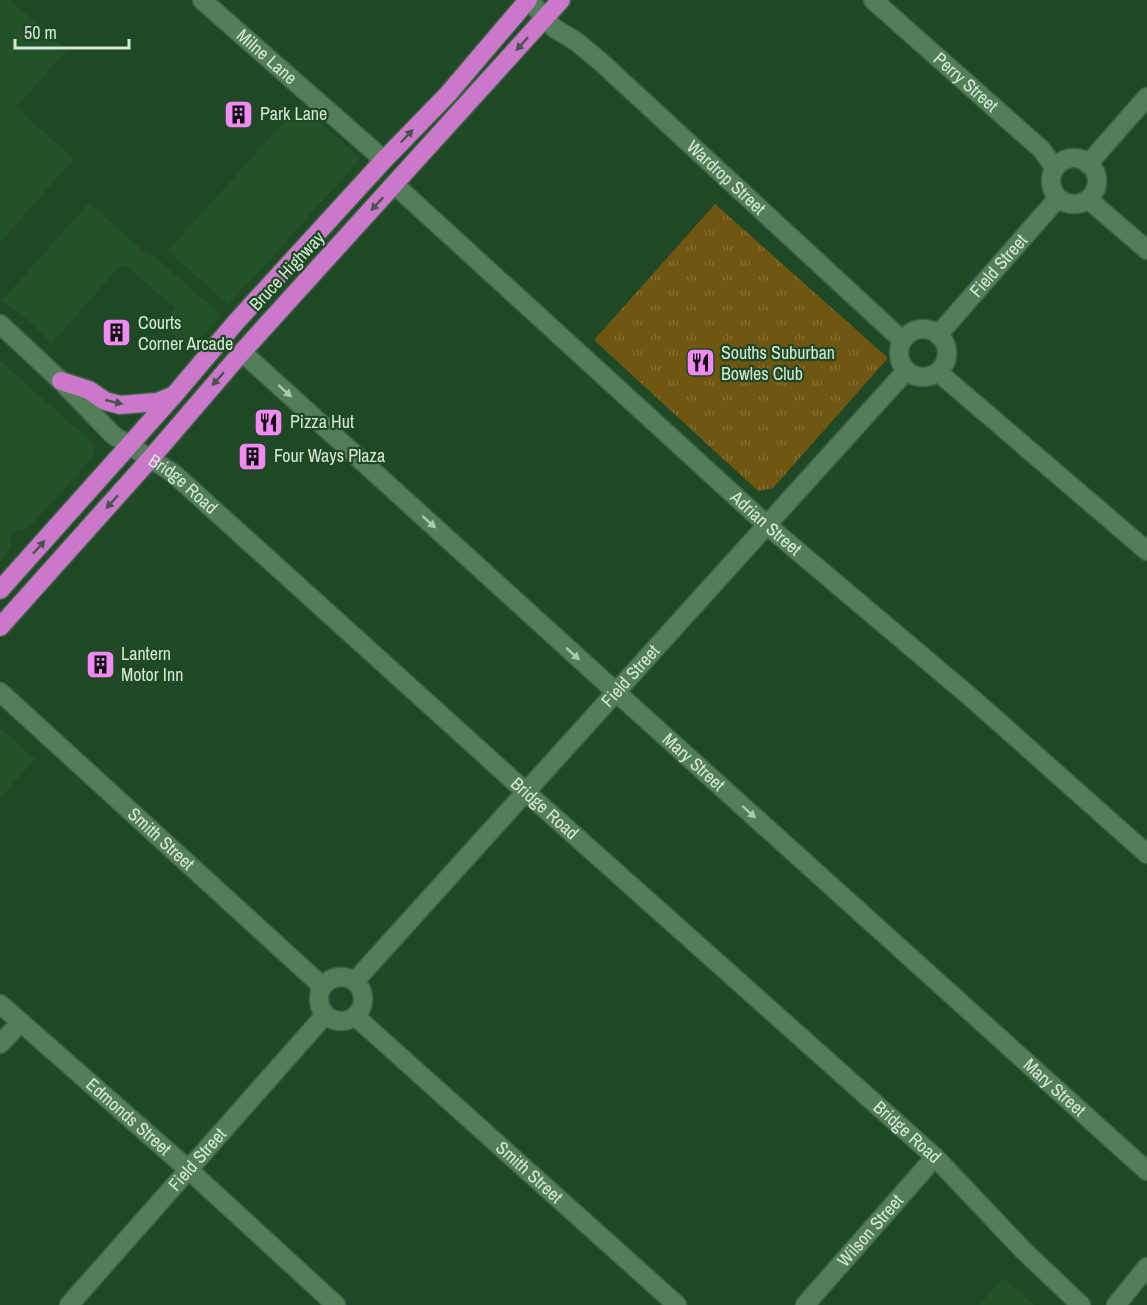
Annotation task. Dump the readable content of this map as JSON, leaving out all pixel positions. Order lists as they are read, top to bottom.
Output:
{
  "streets": {
    "highway": ["Bruce Highway"],
    "street": [
      "Milne Lane",
      "Perry Street",
      "Wardrop Street",
      "Field Street",
      "Bridge Road",
      "Adrian Street",
      "Mary Street",
      "Smith Street",
      "Edmonds Street",
      "Wilson Street"
    ]
  },
  "crossings": [
    ["Milne Lane", "Bruce Highway"],
    ["Perry Street", "Field Street"],
    ["Wardrop Street", "Field Street"],
    ["Wardrop Street", "Bruce Highway"],
    ["Field Street", "Bridge Road"],
    ["Field Street", "Adrian Street"],
    ["Field Street", "Mary Street"],
    ["Field Street", "Smith Street"],
    ["Field Street", "Edmonds Street"],
    ["Bruce Highway", "Bridge Road"],
    ["Bruce Highway", "Adrian Street"],
    ["Bruce Highway", "Mary Street"],
    ["Bridge Road", "Wilson Street"]
  ],
  "one_way": ["Mary Street"],
  "places": {
    "building": [
      "Park Lane",
      "Courts Corner Arcade",
      "Four Ways Plaza",
      "Lantern Motor Inn"
    ],
    "restaurant": ["Souths Suburban Bowles Club", "Pizza Hut"]
  },
  "scale_bar": "50 m"
}
